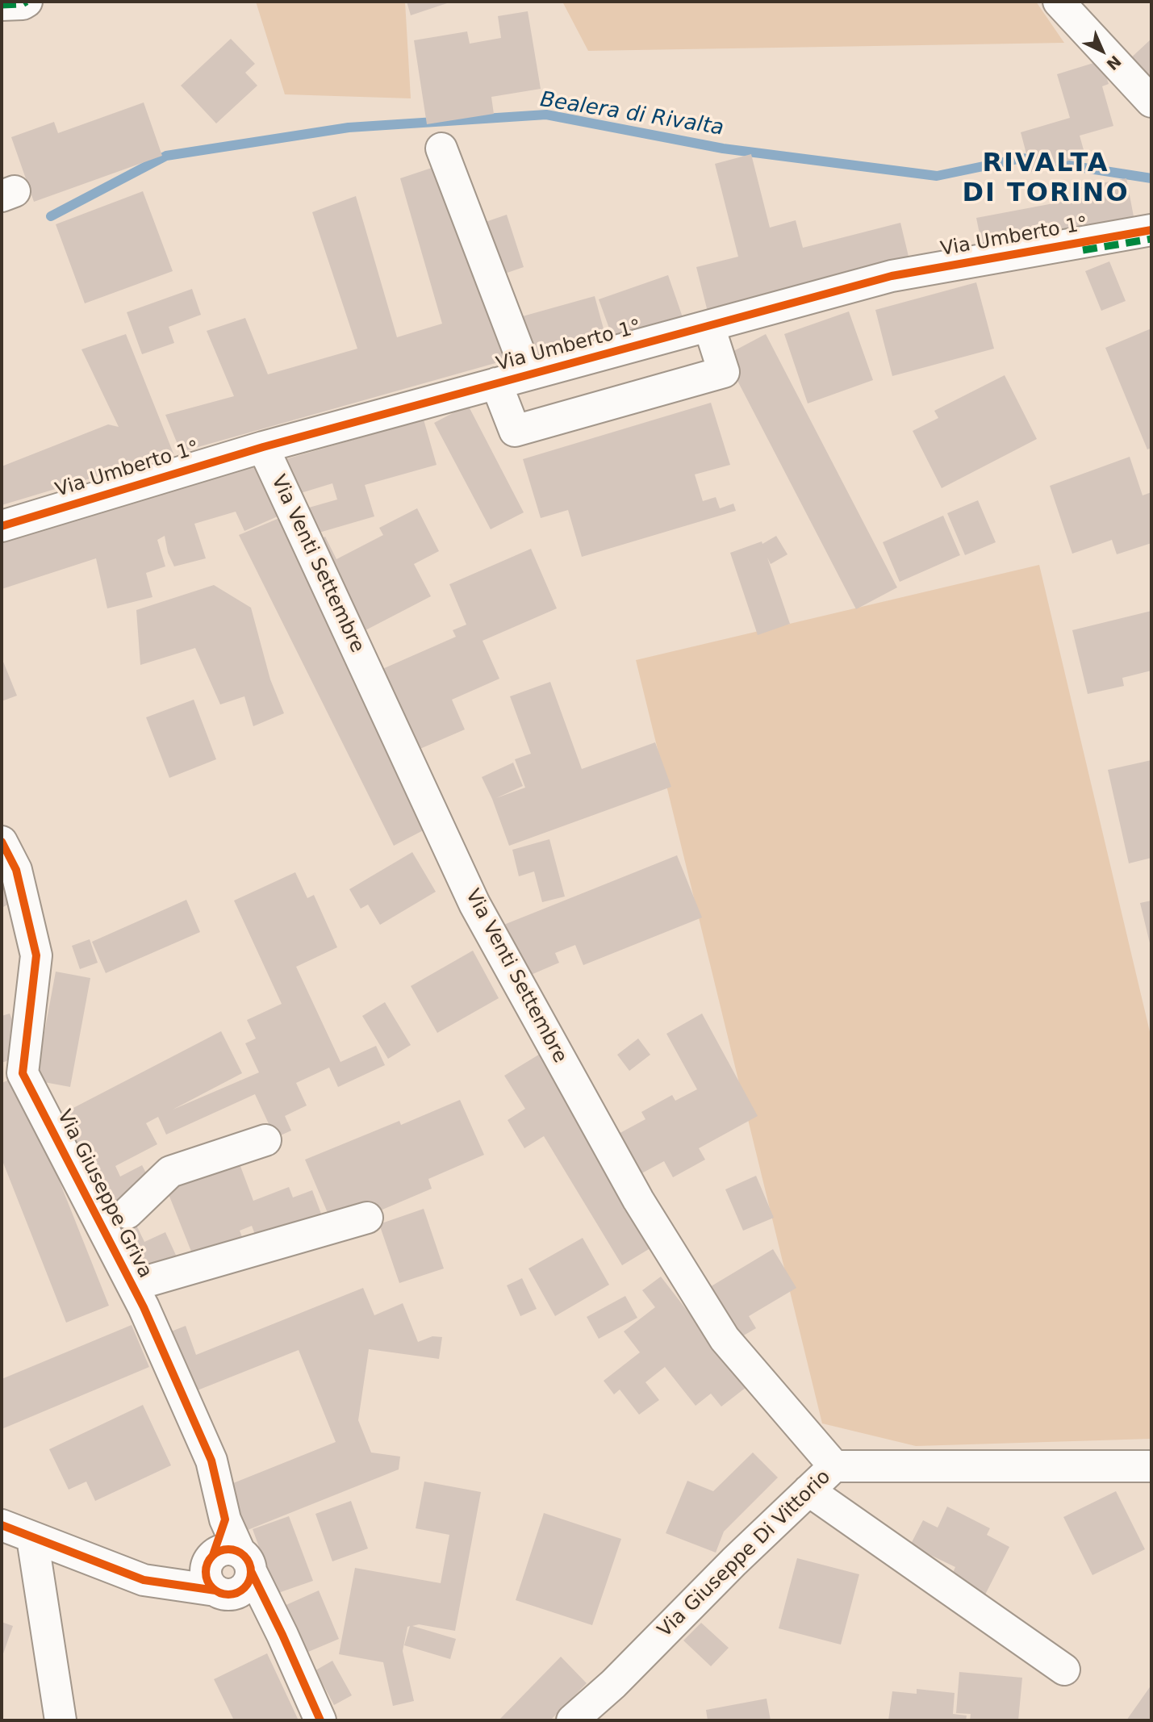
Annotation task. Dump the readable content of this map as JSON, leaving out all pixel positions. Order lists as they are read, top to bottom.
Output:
{
  "streets": {
    "street": [
      "Via Umberto 1°",
      "Via Venti Settembre",
      "Via Giuseppe Griva",
      "Via Giuseppe Di Vittorio"
    ]
  },
  "crossings": [
    ["Via Umberto 1°", "Via Venti Settembre"],
    ["Via Venti Settembre", "Via Giuseppe Di Vittorio"]
  ],
  "districts": ["RIVALTA DI TORINO"],
  "water": ["Bealera di Rivalta"],
  "north": "bottom right"
}
